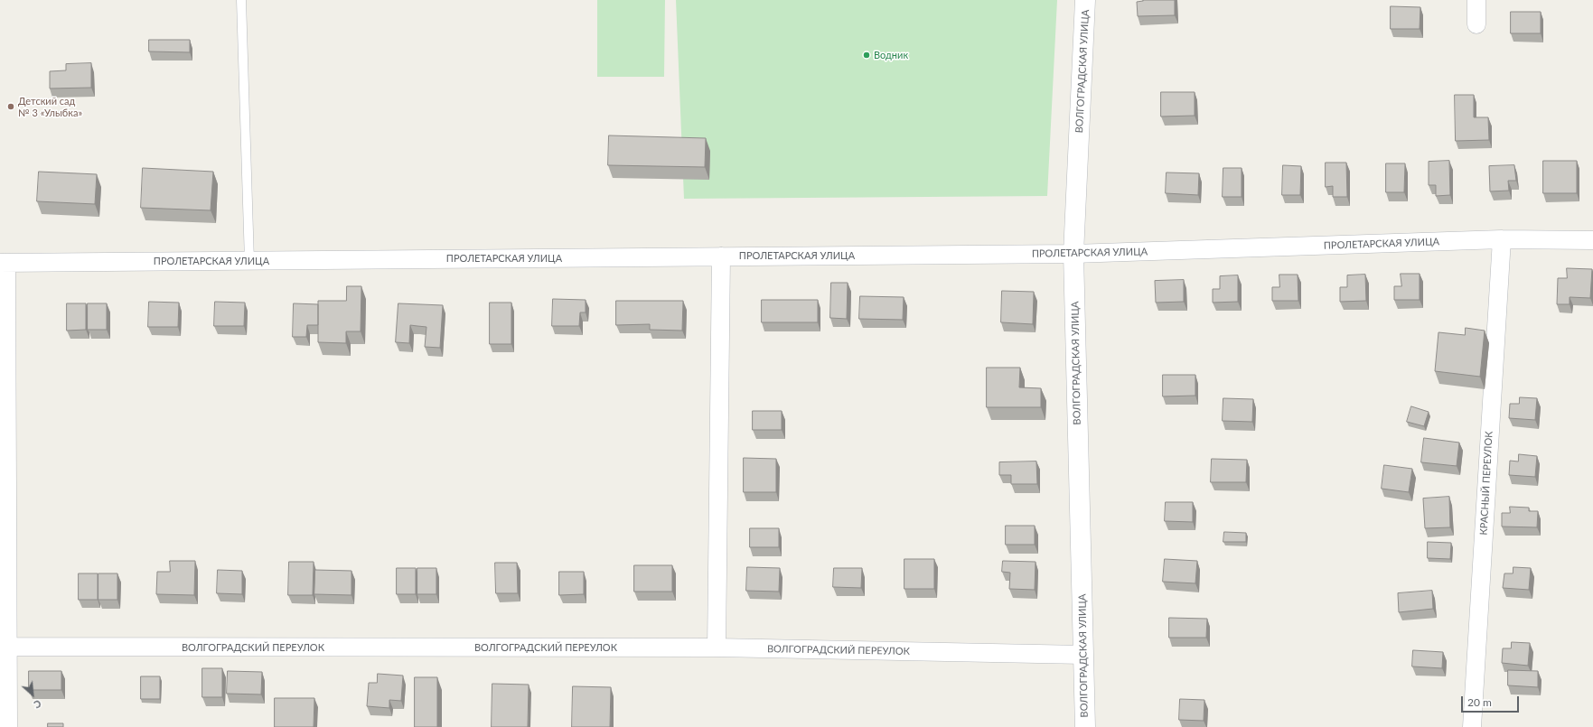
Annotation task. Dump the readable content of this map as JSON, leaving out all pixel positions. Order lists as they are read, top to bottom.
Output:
{
  "streets": {
    "street": [
      "ВОЛГОГРАДСКАЯ УЛИЦА",
      "ПРОЛЕТАРСКАЯ УЛИЦА",
      "КРАСНЫЙ ПЕРЕУЛОК",
      "ВОЛГОГРАДСКИЙ ПЕРЕУЛОК"
    ]
  },
  "crossings": [
    ["ВОЛГОГРАДСКАЯ УЛИЦА", "ПРОЛЕТАРСКАЯ УЛИЦА"],
    ["ВОЛГОГРАДСКАЯ УЛИЦА", "ВОЛГОГРАДСКИЙ ПЕРЕУЛОК"],
    ["ПРОЛЕТАРСКАЯ УЛИЦА", "КРАСНЫЙ ПЕРЕУЛОК"]
  ],
  "places": ["Водник", "Детский сад № 3 «Улыбка»"],
  "scale_bar": "20 m",
  "north": "bottom right"
}
